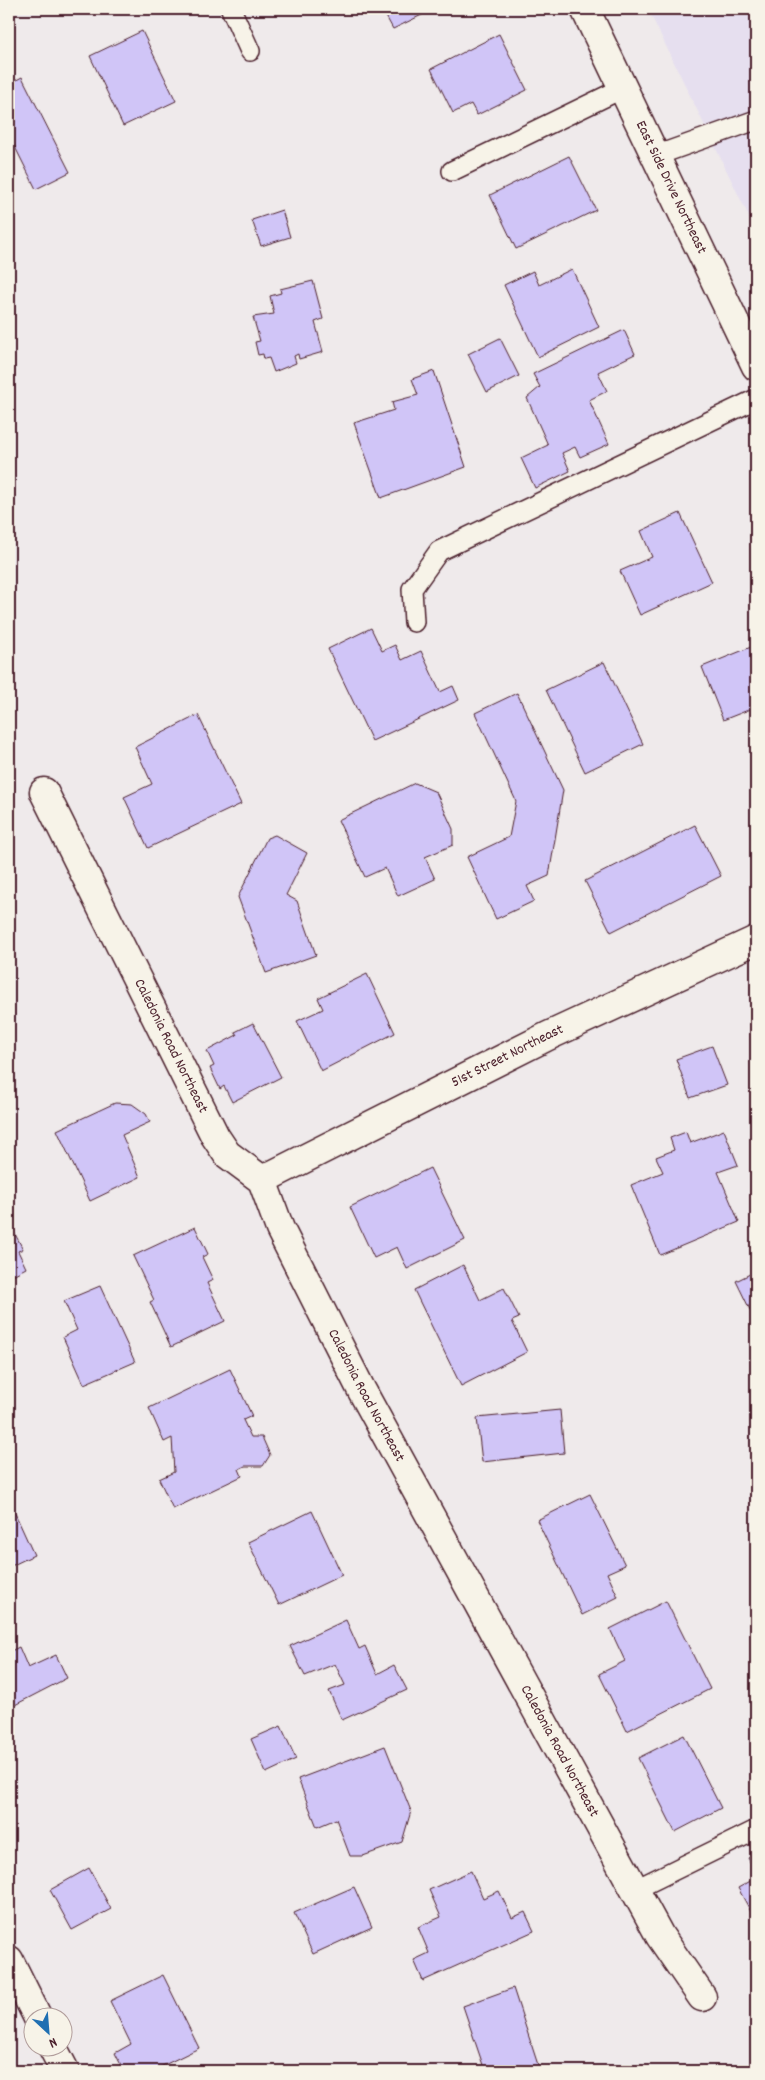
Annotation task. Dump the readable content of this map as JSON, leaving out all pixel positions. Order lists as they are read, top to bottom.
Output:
{
  "streets": {
    "street": ["East Side Drive Northeast", "Caledonia Road Northeast", "51st Street Northeast"]
  },
  "crossings": [
    ["Caledonia Road Northeast", "51st Street Northeast"]
  ],
  "north": "bottom right"
}
